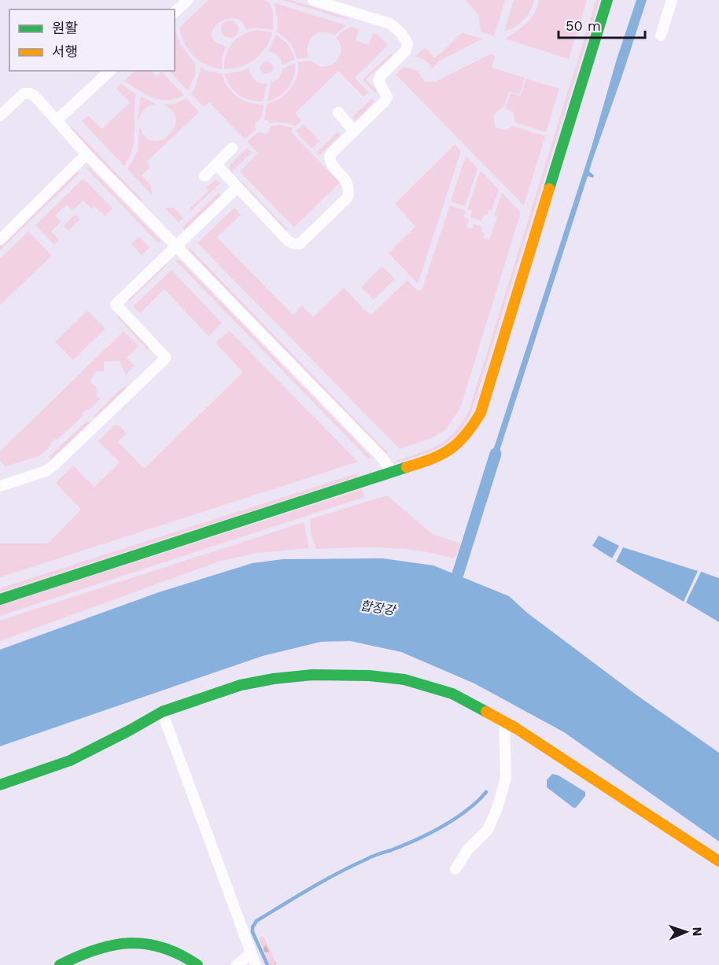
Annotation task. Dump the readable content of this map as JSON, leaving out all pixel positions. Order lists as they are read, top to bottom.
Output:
{
  "water": ["합장강"],
  "legend": ["원활", "서행"],
  "scale_bar": "50 m",
  "north": "right"
}
